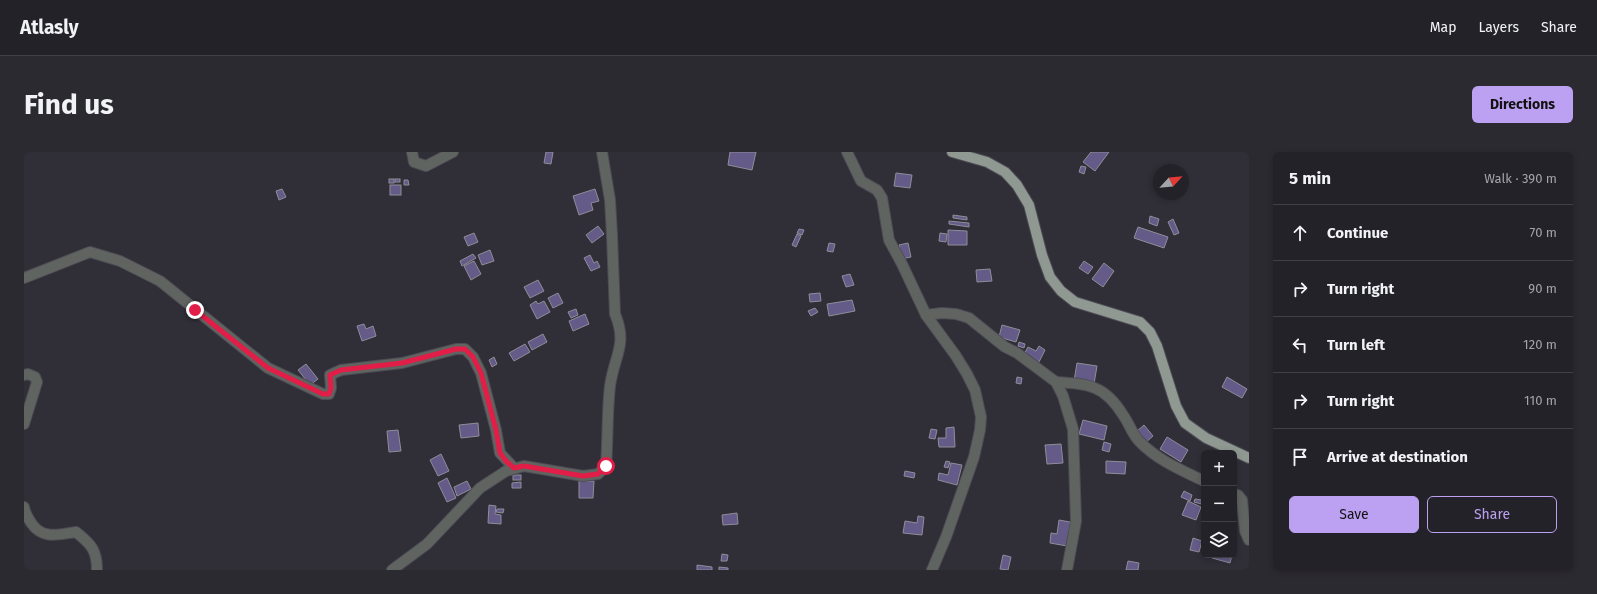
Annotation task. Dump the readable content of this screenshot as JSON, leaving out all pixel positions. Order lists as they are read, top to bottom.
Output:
{
  "north": "top right",
  "page": {
    "header": "Atlasly",
    "nav": ["Map", "Layers", "Share"],
    "buttons": [
      "Directions",
      ["Save", "Share"]
    ],
    "title": "Find us",
    "heading": ["5 min", "Walk · 390 m"],
    "list": [
      ["Continue", "70 m"],
      ["Turn right", "90 m"],
      ["Turn left", "120 m"],
      ["Turn right", "110 m"],
      "Arrive at destination"
    ],
    "map_buttons": ["+", "−"]
  }
}
